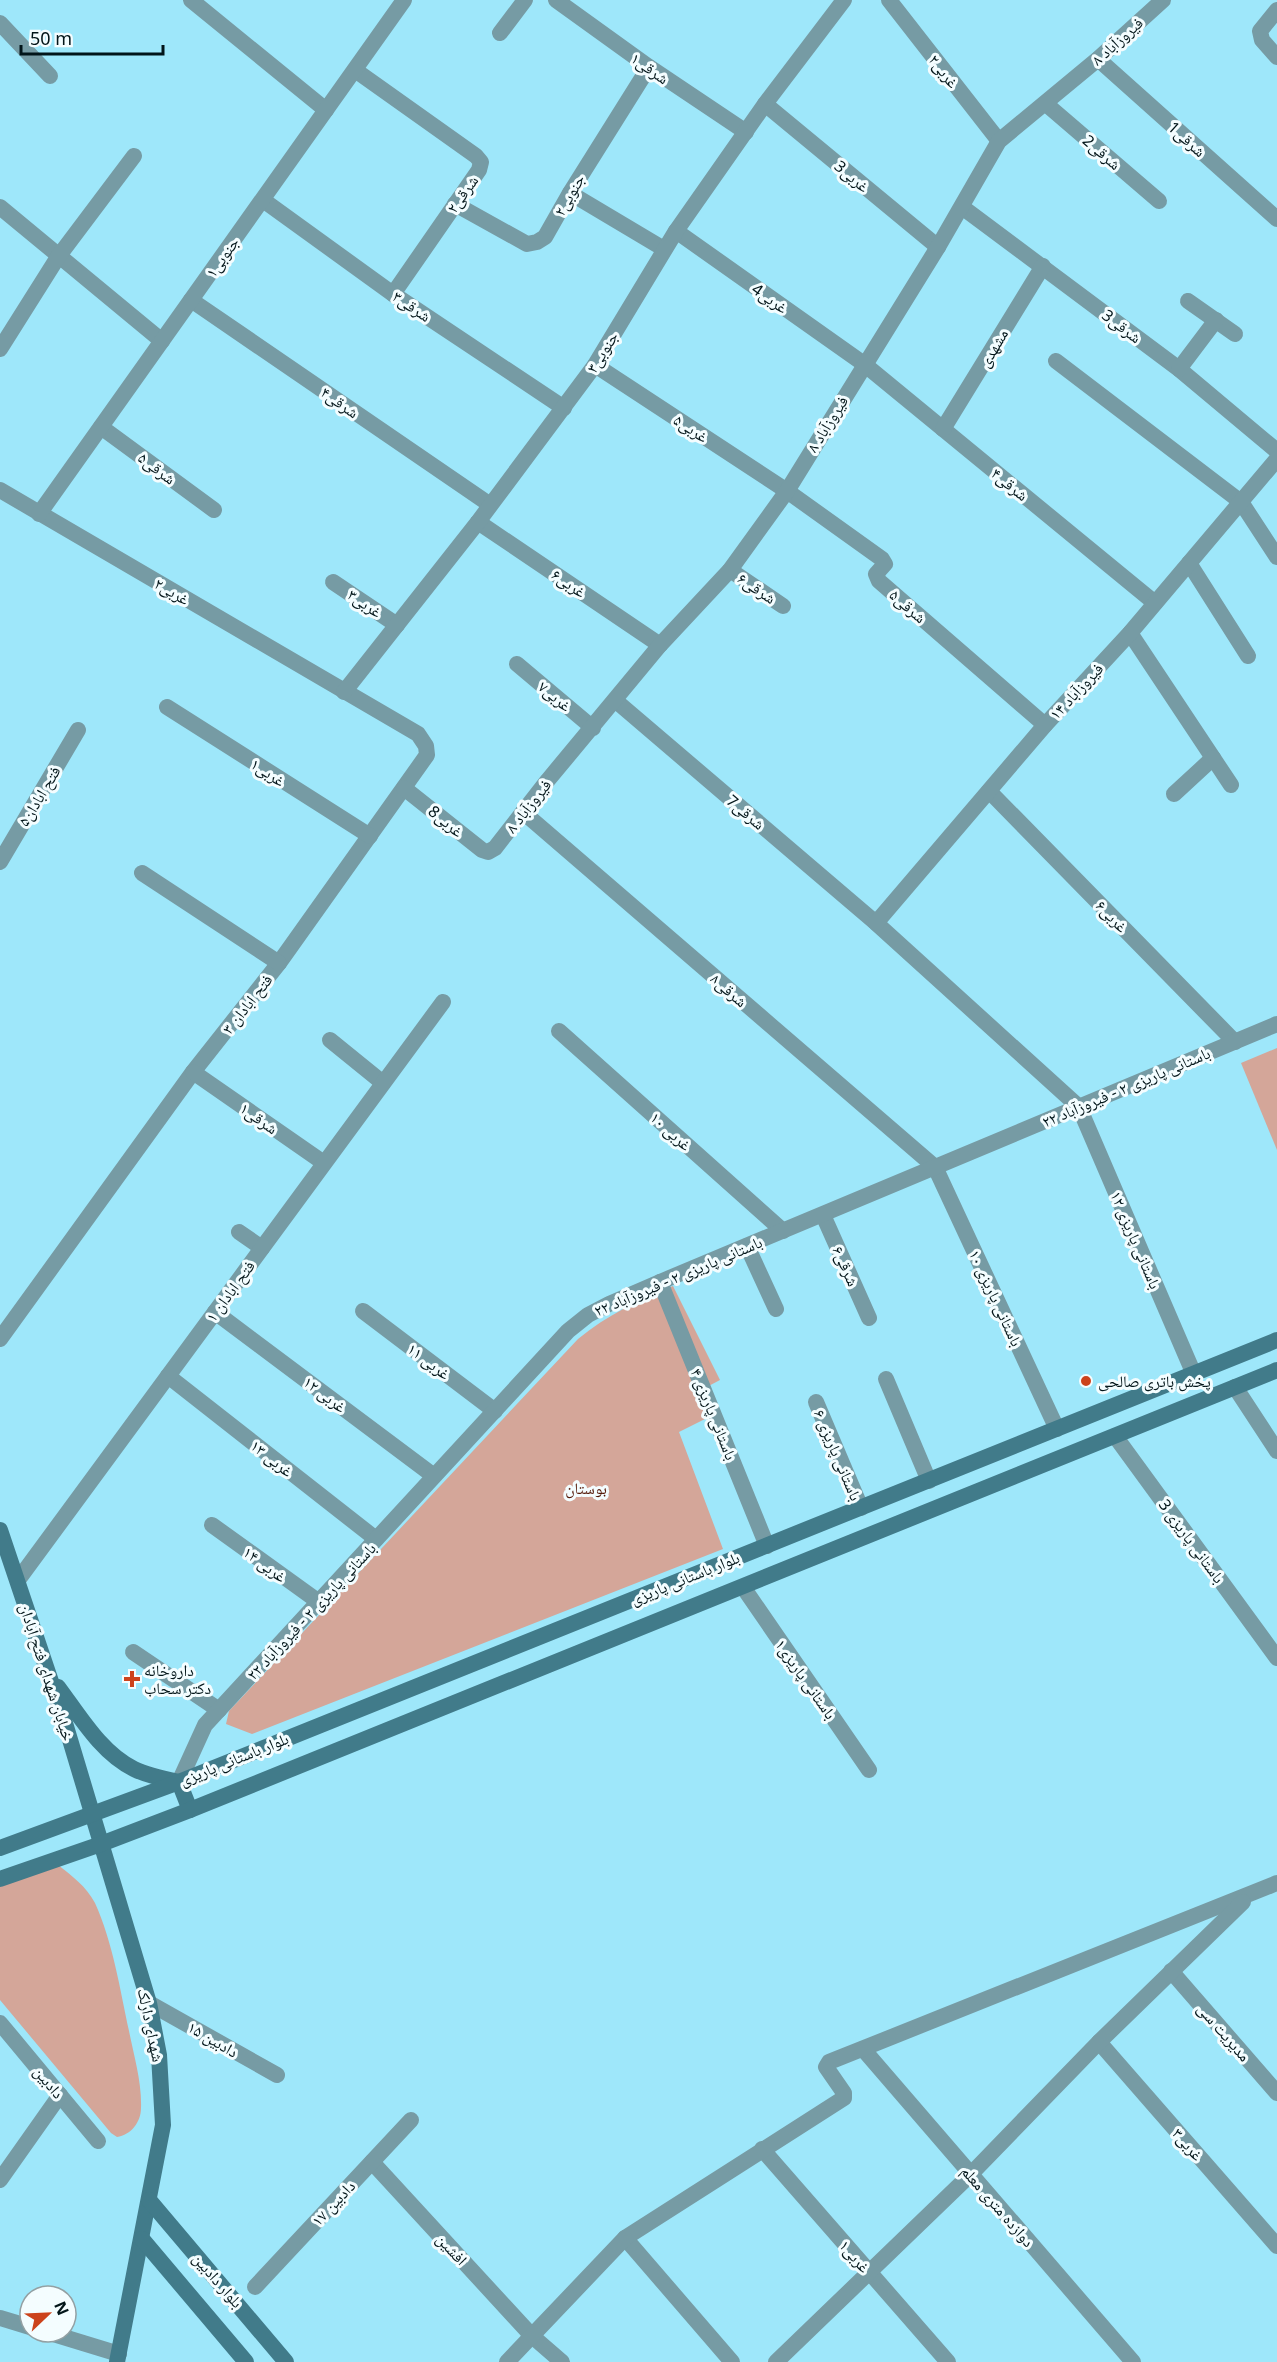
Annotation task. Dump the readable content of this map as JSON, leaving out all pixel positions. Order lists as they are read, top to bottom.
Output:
{
  "streets": {
    "main road": [
      "بلوار باستانی پاریزی",
      "خیابان شهدای فتح آبادان",
      "شهدای دارلک",
      "بلوار دادبین"
    ],
    "street": [
      "فیروزآباد ۸",
      "شرقی۱",
      "غربی۲",
      "شرقی1",
      "شرقی2",
      "غربی3",
      "شرقی۲",
      "جنوبی۲",
      "جنوبی۱",
      "غربی4",
      "شرقی۳",
      "شرقی3",
      "مشهدی",
      "جنوبی۳",
      "شرقی۴",
      "غربی۵",
      "شرقی۵",
      "غربی۶",
      "شرقی۶",
      "غربی۳",
      "فیروزآباد ۱۴",
      "غربی۷",
      "غربی۱",
      "فتح ابادان۵",
      "شرقی7",
      "غربی8",
      "شرقی۸",
      "فتح ابادان ۳",
      "باستانی پاریزی ۲ - فیروزآباد ۲۲",
      "غربی ۱۰",
      "باستانی پاریزی ۱۲",
      "فتح ابادان ۱",
      "باستانی پاریزی ۱۰",
      "غربی ۱۱",
      "غربی ۱۲",
      "باستانی پاریزی ۴",
      "باستانی پاریزی ۶",
      "غربی ۱۳",
      "باستانی پاریزی 3",
      "غربی ۱۴",
      "باستانی پاریزی۱",
      "مدیریت سی",
      "دادبین ۱۵",
      "دادبین",
      "دادبین ۱۷",
      "دوازده متری معلم",
      "افشین"
    ]
  },
  "crossings": [
    ["فیروزآباد ۸", "غربی۲"],
    ["فیروزآباد ۸", "شرقی1"],
    ["فیروزآباد ۸", "شرقی2"],
    ["فیروزآباد ۸", "غربی3"],
    ["فیروزآباد ۸", "غربی4"],
    ["فیروزآباد ۸", "شرقی3"],
    ["فیروزآباد ۸", "شرقی۴"],
    ["فیروزآباد ۸", "غربی۵"],
    ["فیروزآباد ۸", "شرقی۵"],
    ["فیروزآباد ۸", "غربی۶"],
    ["فیروزآباد ۸", "شرقی۶"],
    ["فیروزآباد ۸", "غربی۷"],
    ["فیروزآباد ۸", "شرقی7"],
    ["فیروزآباد ۸", "غربی8"],
    ["فیروزآباد ۸", "شرقی۸"],
    ["شرقی۱", "جنوبی۲"],
    ["شرقی۱", "جنوبی۳"],
    ["شرقی۱", "فتح ابادان ۳"],
    ["شرقی۱", "فتح ابادان ۱"],
    ["غربی۲", "جنوبی۱"],
    ["غربی۲", "جنوبی۳"],
    ["غربی۲", "فتح ابادان ۳"],
    ["غربی3", "جنوبی۳"],
    ["شرقی۲", "جنوبی۲"],
    ["شرقی۲", "جنوبی۱"],
    ["شرقی۲", "شرقی۳"],
    ["جنوبی۱", "شرقی۳"],
    ["جنوبی۱", "شرقی۴"],
    ["جنوبی۱", "شرقی۵"],
    ["غربی4", "جنوبی۳"],
    ["غربی4", "شرقی۴"],
    ["شرقی۳", "جنوبی۳"],
    ["شرقی3", "مشهدی"],
    ["مشهدی", "شرقی۴"],
    ["جنوبی۳", "شرقی۴"],
    ["جنوبی۳", "غربی۵"],
    ["جنوبی۳", "غربی۶"],
    ["جنوبی۳", "غربی۳"],
    ["جنوبی۳", "فتح ابادان ۳"],
    ["شرقی۴", "فیروزآباد ۱۴"],
    ["غربی۵", "شرقی۵"],
    ["شرقی۵", "فیروزآباد ۱۴"],
    ["غربی۶", "فیروزآباد ۱۴"],
    ["غربی۶", "باستانی پاریزی ۲ - فیروزآباد ۲۲"],
    ["شرقی۶", "باستانی پاریزی ۲ - فیروزآباد ۲۲"],
    ["فیروزآباد ۱۴", "شرقی7"],
    ["غربی۱", "فتح ابادان ۳"],
    ["شرقی7", "باستانی پاریزی ۲ - فیروزآباد ۲۲"],
    ["شرقی7", "باستانی پاریزی ۱۲"],
    ["غربی8", "فتح ابادان ۳"],
    ["شرقی۸", "باستانی پاریزی ۲ - فیروزآباد ۲۲"],
    ["شرقی۸", "باستانی پاریزی ۱۰"],
    ["باستانی پاریزی ۲ - فیروزآباد ۲۲", "غربی ۱۰"],
    ["باستانی پاریزی ۲ - فیروزآباد ۲۲", "باستانی پاریزی ۱۲"],
    ["باستانی پاریزی ۲ - فیروزآباد ۲۲", "باستانی پاریزی ۱۰"],
    ["باستانی پاریزی ۲ - فیروزآباد ۲۲", "غربی ۱۱"],
    ["باستانی پاریزی ۲ - فیروزآباد ۲۲", "غربی ۱۲"],
    ["باستانی پاریزی ۲ - فیروزآباد ۲۲", "باستانی پاریزی ۴"],
    ["باستانی پاریزی ۲ - فیروزآباد ۲۲", "غربی ۱۳"],
    ["باستانی پاریزی ۲ - فیروزآباد ۲۲", "غربی ۱۴"],
    ["باستانی پاریزی ۲ - فیروزآباد ۲۲", "بلوار باستانی پاریزی"],
    ["باستانی پاریزی ۱۲", "بلوار باستانی پاریزی"],
    ["فتح ابادان ۱", "غربی ۱۲"],
    ["فتح ابادان ۱", "غربی ۱۳"],
    ["فتح ابادان ۱", "خیابان شهدای فتح آبادان"],
    ["باستانی پاریزی ۱۰", "بلوار باستانی پاریزی"],
    ["باستانی پاریزی ۴", "بلوار باستانی پاریزی"],
    ["باستانی پاریزی ۶", "بلوار باستانی پاریزی"],
    ["باستانی پاریزی 3", "بلوار باستانی پاریزی"],
    ["بلوار باستانی پاریزی", "خیابان شهدای فتح آبادان"],
    ["بلوار باستانی پاریزی", "باستانی پاریزی۱"],
    ["بلوار باستانی پاریزی", "شهدای دارلک"],
    ["خیابان شهدای فتح آبادان", "شهدای دارلک"],
    ["شهدای دارلک", "دادبین ۱۵"],
    ["شهدای دارلک", "بلوار دادبین"],
    ["دادبین ۱۷", "افشین"]
  ],
  "parks": ["بوستان"],
  "places": {
    "other": ["پخش باتری صالحی"],
    "health": ["داروخانه دکتر سحاب"]
  },
  "scale_bar": "50 m",
  "north": "top right"
}
